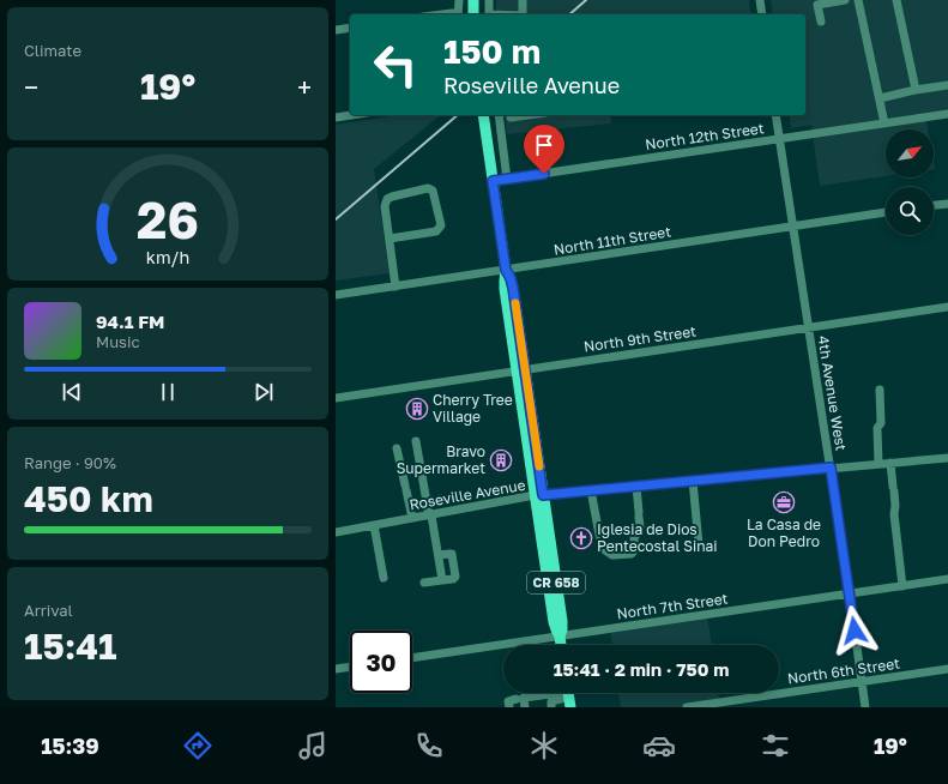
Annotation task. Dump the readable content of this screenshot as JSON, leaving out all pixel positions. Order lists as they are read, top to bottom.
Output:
{
  "streets": {
    "main road": ["CR 658"],
    "street": [
      "North 12th Street",
      "North 11th Street",
      "North 9th Street",
      "4th Avenue West",
      "Roseville Avenue",
      "North 7th Street",
      "North 6th Street"
    ]
  },
  "crossings": [
    ["North 12th Street", "4th Avenue West"],
    ["North 12th Street", "CR 658"],
    ["North 11th Street", "4th Avenue West"],
    ["North 11th Street", "CR 658"],
    ["North 9th Street", "4th Avenue West"],
    ["North 9th Street", "CR 658"],
    ["4th Avenue West", "Roseville Avenue"],
    ["4th Avenue West", "North 7th Street"],
    ["4th Avenue West", "North 6th Street"],
    ["Roseville Avenue", "CR 658"],
    ["CR 658", "North 7th Street"]
  ],
  "places": {
    "building": ["Cherry Tree Village", "Bravo Supermarket"],
    "office": ["La Casa de Don Pedro"],
    "church": ["Iglesia de Dios Pentecostal Sinai"]
  },
  "north": "top right",
  "page": {
    "tile": [
      "Climate",
      ["Range · 90%", "450 km"],
      ["Arrival", "15:41"]
    ],
    "turn": ["150 m", "Roseville Avenue"],
    "heat": ["−", "19°", "+"],
    "song": ["94.1 FM", "Music"],
    "limit": "30",
    "trip": "15:41 · 2 min · 750 m",
    "tabs": ["15:39", "19°"],
    "gauge": ["26", "km/h"]
  }
}
